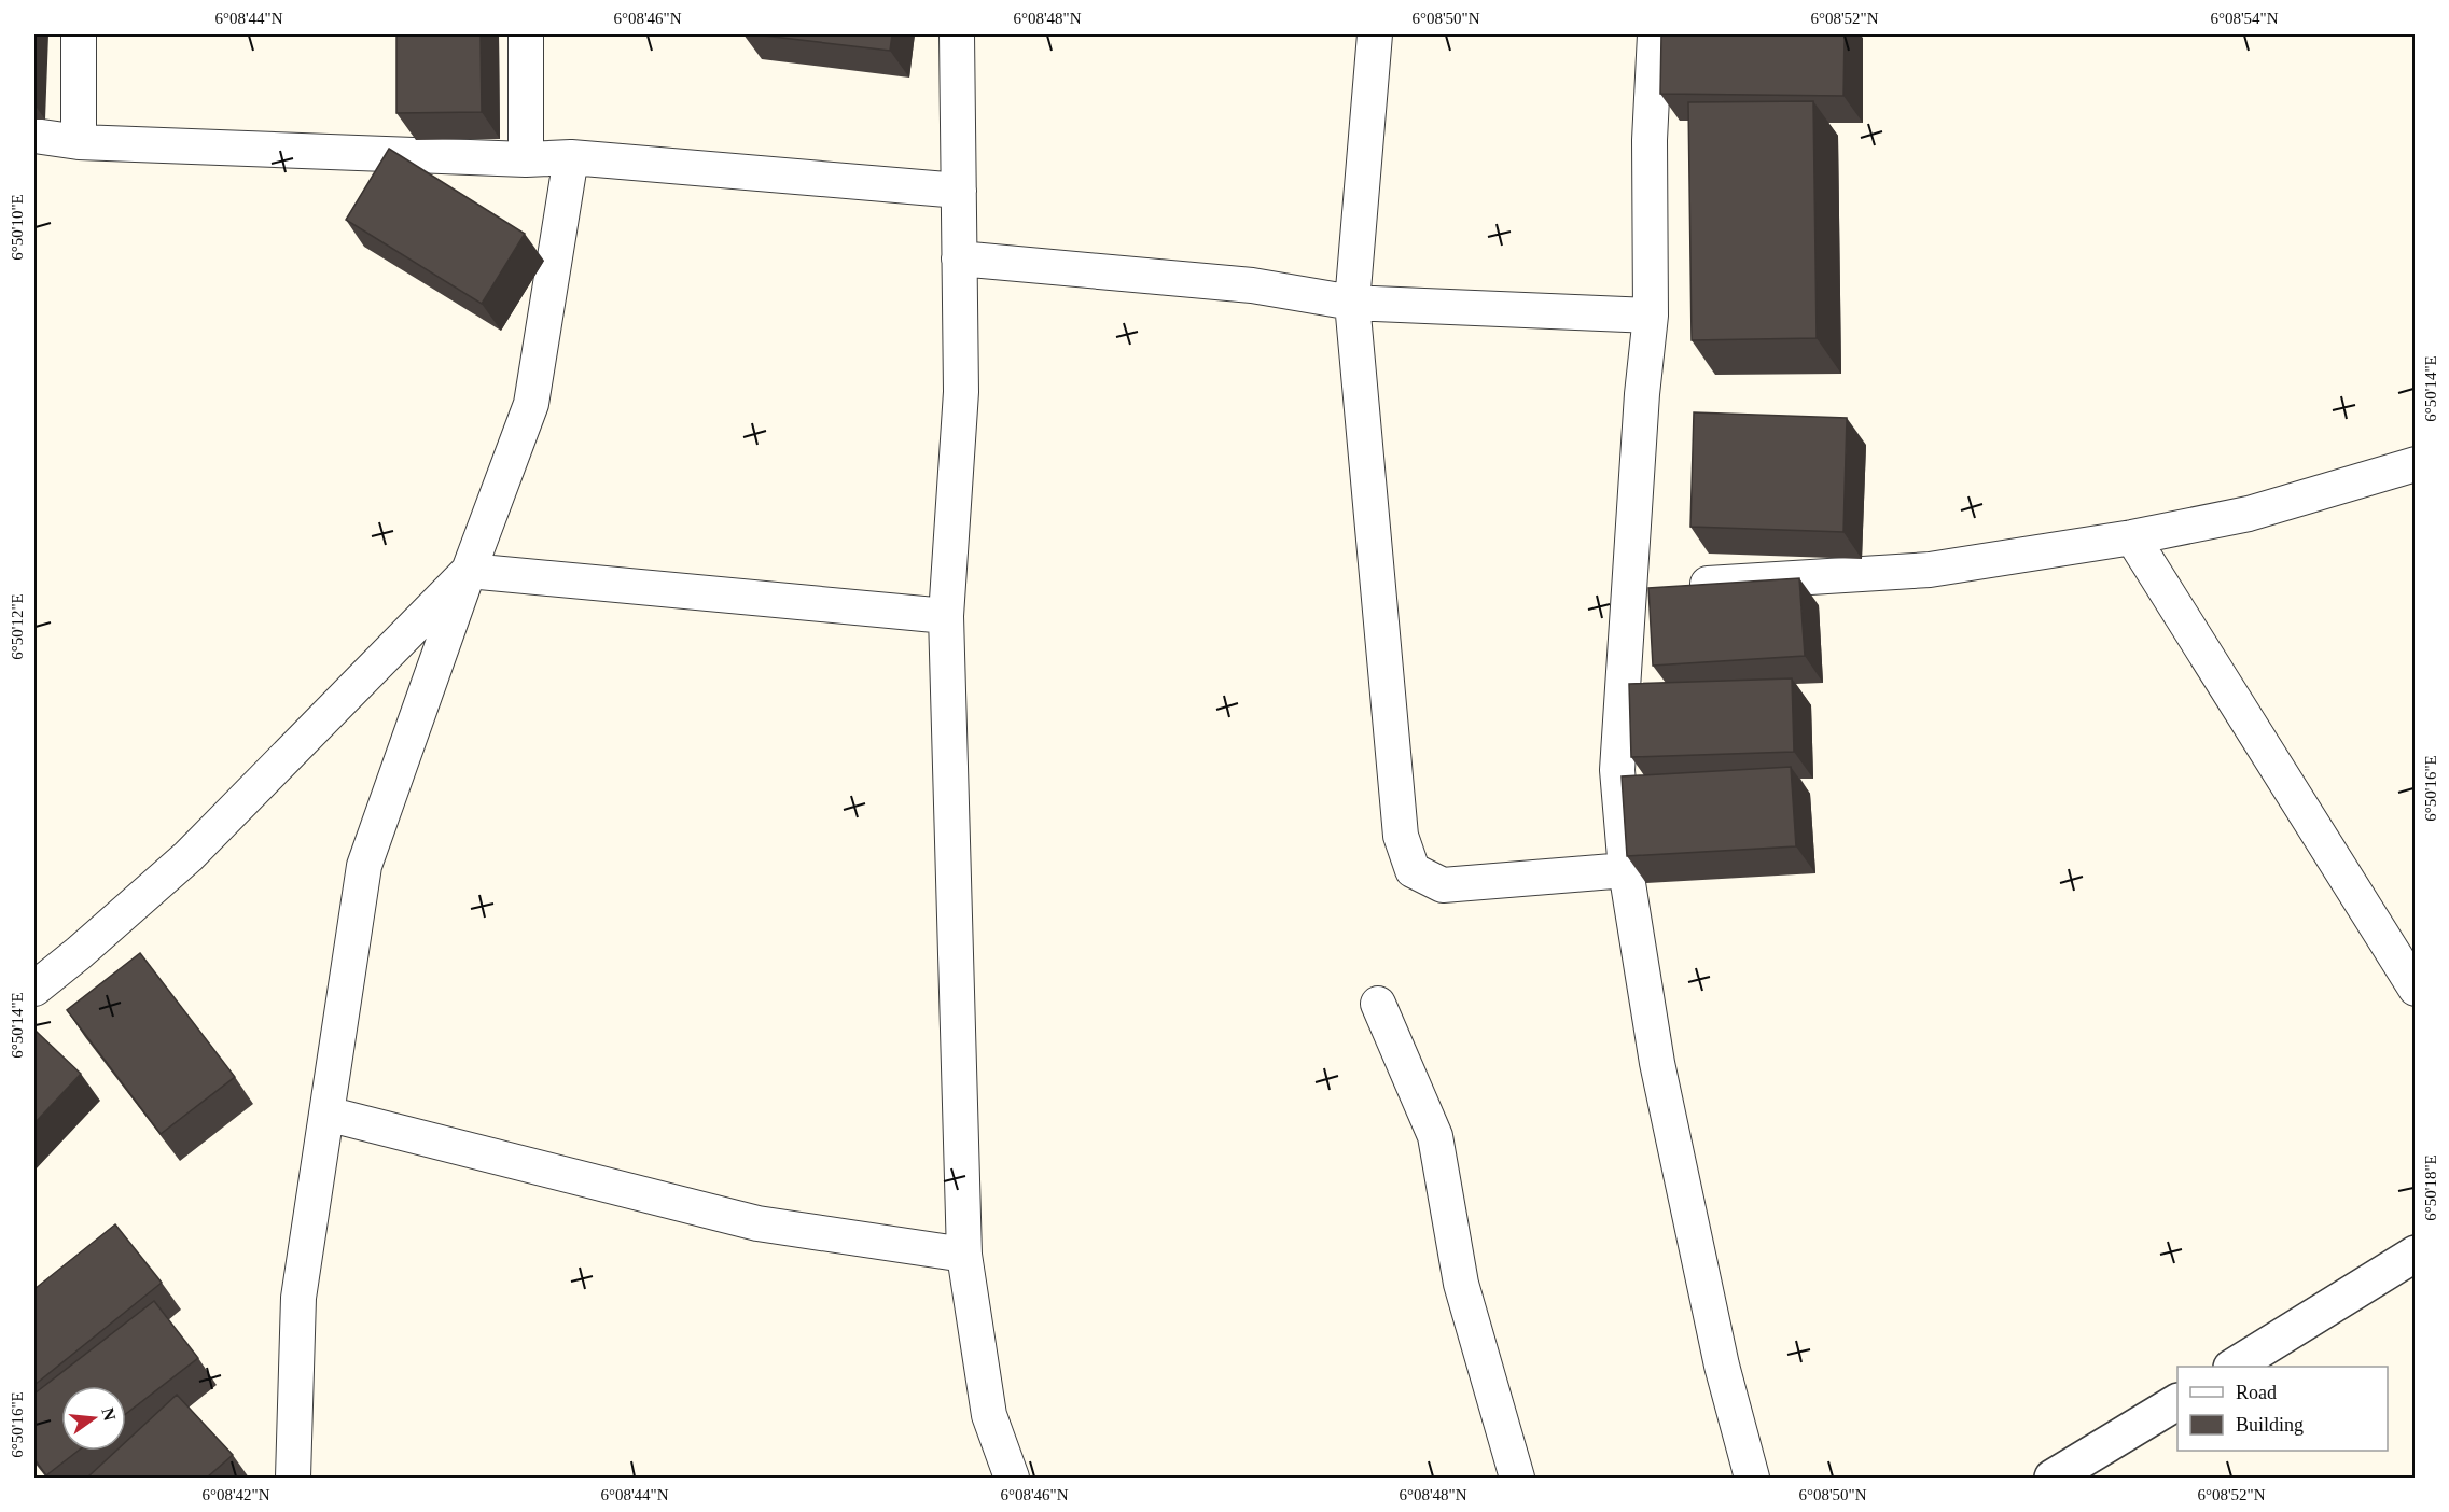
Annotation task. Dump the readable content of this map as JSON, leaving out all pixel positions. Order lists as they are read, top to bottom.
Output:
{
  "legend": ["Road", "Building"],
  "north": "right",
  "coordinates": [
    "6°08'44\"N",
    "6°08'46\"N",
    "6°08'48\"N",
    "6°08'50\"N",
    "6°08'52\"N",
    "6°08'54\"N",
    "6°50'10\"E",
    "6°50'14\"E",
    "6°50'12\"E",
    "6°50'16\"E",
    "6°50'18\"E",
    "6°08'42\"N"
  ]
}
